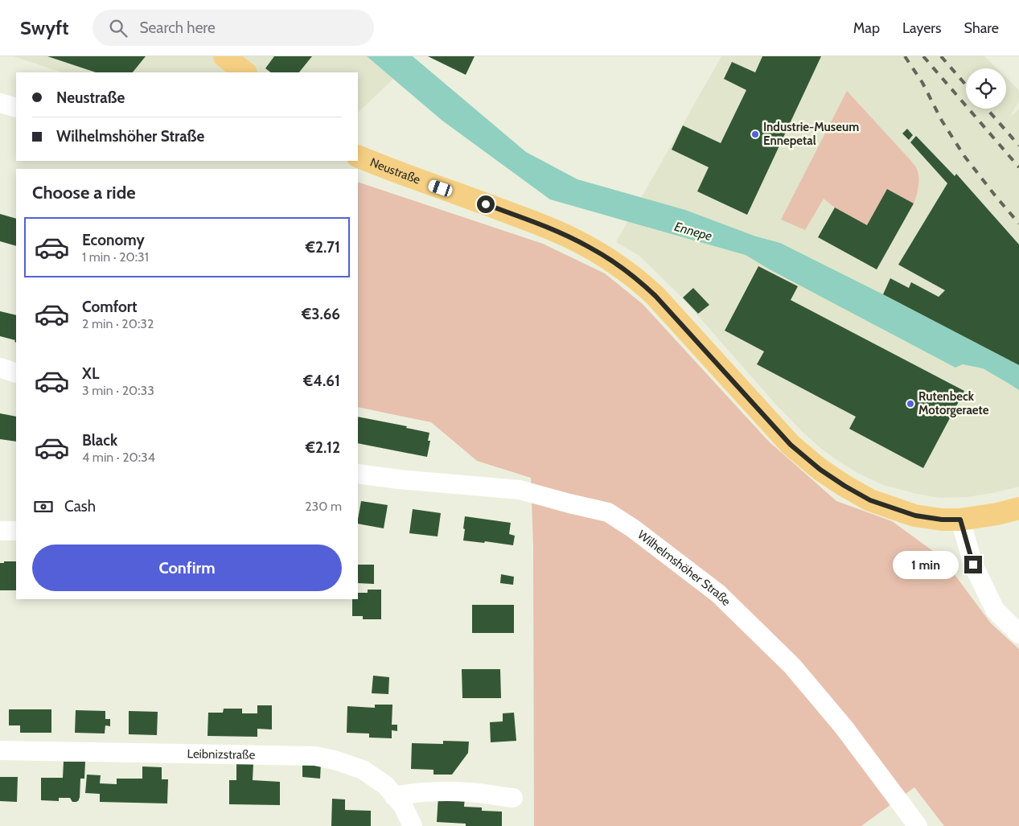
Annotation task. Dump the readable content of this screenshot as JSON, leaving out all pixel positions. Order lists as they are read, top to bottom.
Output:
{
  "streets": {
    "main road": ["Neustraße"],
    "street": ["Wilhelmshöher Straße", "Leibnizstraße"]
  },
  "water": ["Ennepe"],
  "places": ["Industrie-Museum Ennepetal", "Rutenbeck Motorgeraete"],
  "page": {
    "header": "Swyft",
    "search": "Search here",
    "nav": ["Map", "Layers", "Share"],
    "banner": ["Neustraße", "Wilhelmshöher Straße"],
    "heading": "Choose a ride",
    "list": [
      {
        "name": "Economy",
        "note": "1 min · 20:31",
        "value": "€2.71"
      },
      {
        "name": "Comfort",
        "note": "2 min · 20:32",
        "value": "€3.66"
      },
      {
        "name": "XL",
        "note": "3 min · 20:33",
        "value": "€4.61"
      },
      {
        "name": "Black",
        "note": "4 min · 20:34",
        "value": "€2.12"
      }
    ],
    "pay": ["Cash", "230 m"],
    "buttons": "Confirm",
    "bubble": "1 min"
  }
}
